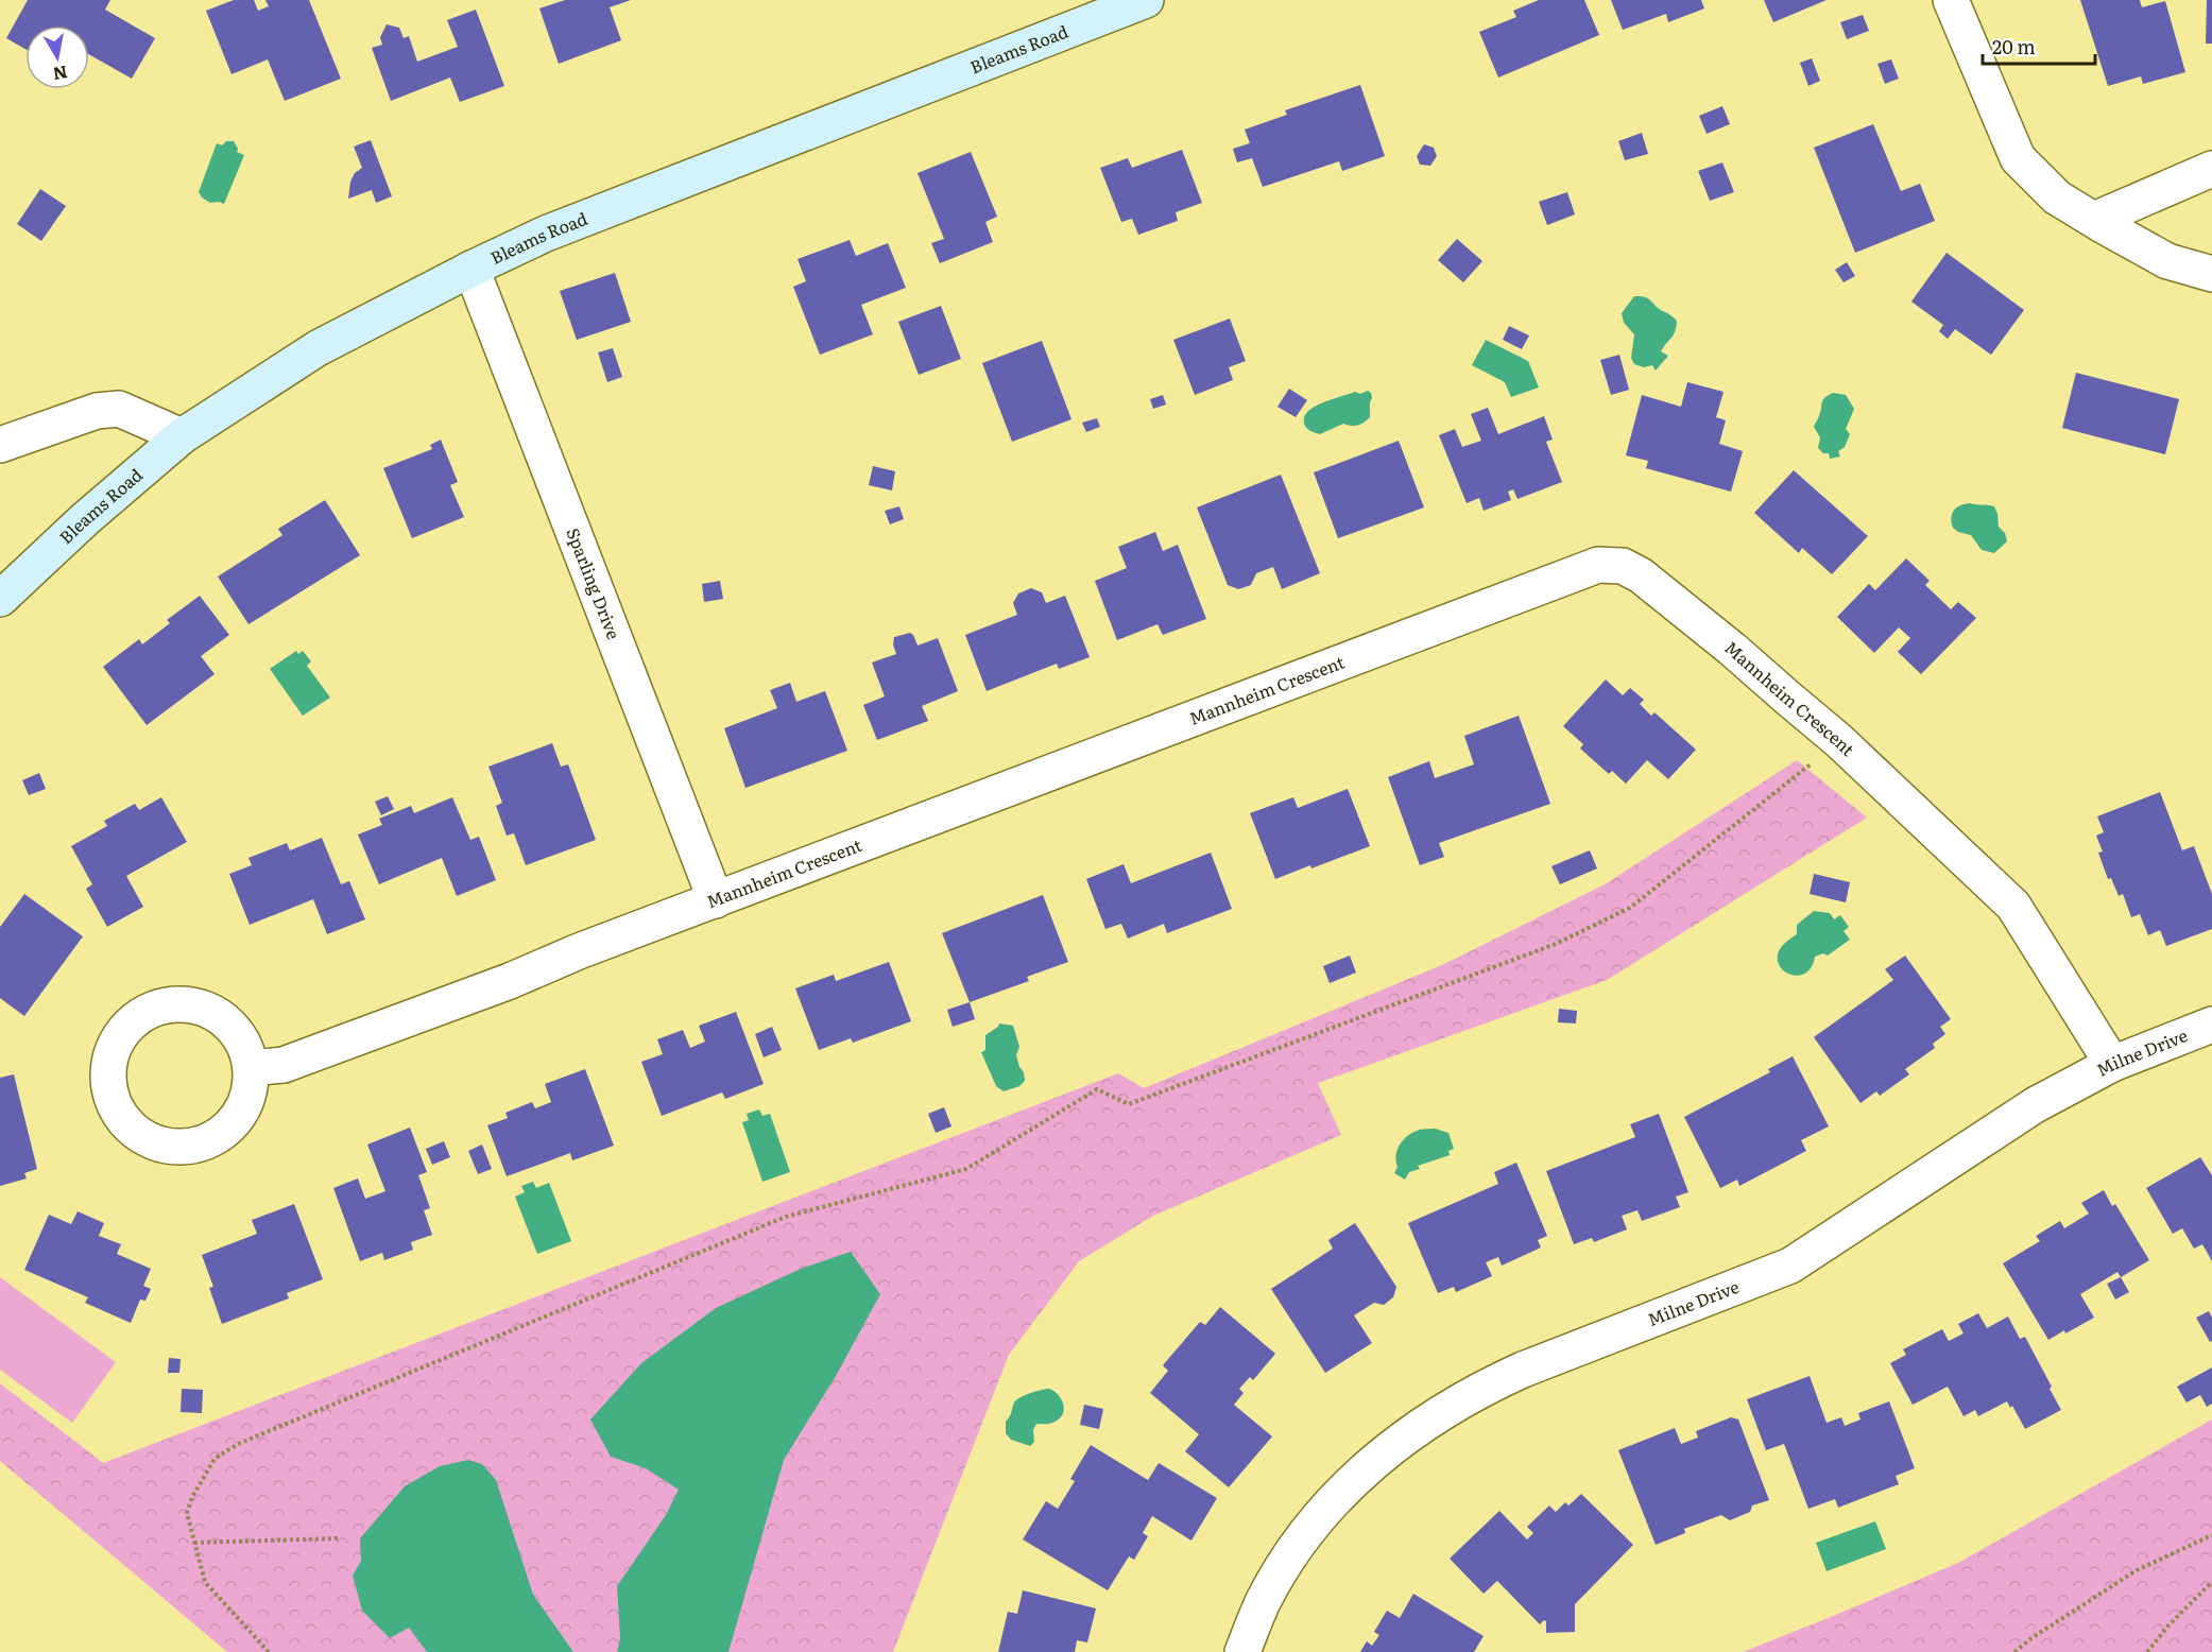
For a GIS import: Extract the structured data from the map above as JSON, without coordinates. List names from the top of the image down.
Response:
{
  "streets": {
    "main road": ["Bleams Road"],
    "street": ["Sparling Drive", "Mannheim Crescent", "Milne Drive"]
  },
  "crossings": [
    ["Bleams Road", "Sparling Drive"],
    ["Sparling Drive", "Mannheim Crescent"],
    ["Mannheim Crescent", "Milne Drive"]
  ],
  "scale_bar": "20 m",
  "north": "bottom"
}
